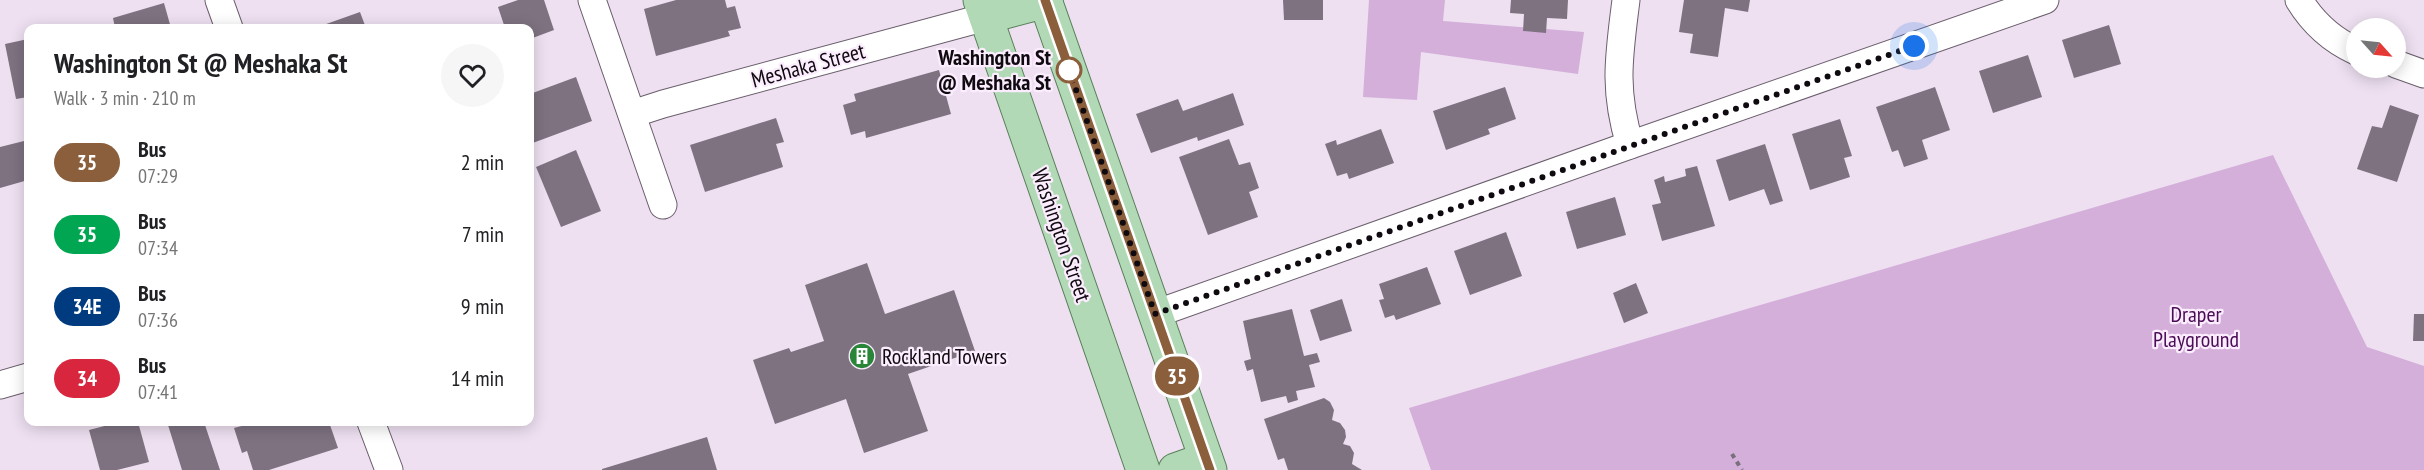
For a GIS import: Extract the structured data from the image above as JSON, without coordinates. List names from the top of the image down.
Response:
{
  "streets": {
    "main road": ["Washington Street"],
    "street": ["Meshaka Street"]
  },
  "crossings": [
    ["Meshaka Street", "Washington Street"]
  ],
  "parks": ["Draper Playground"],
  "places": {
    "other": ["Washington St @ Meshaka St"],
    "building": ["Rockland Towers"]
  },
  "lines": ["bus line 35"],
  "north": "bottom right",
  "page": {
    "on_map": "35",
    "heading": ["Washington St @ Meshaka St", "Walk · 3 min · 210 m"],
    "list": [
      {
        "mark": "35",
        "name": "Bus",
        "note": "07:29",
        "value": "2 min"
      },
      {
        "mark": "35",
        "name": "Bus",
        "note": "07:34",
        "value": "7 min"
      },
      {
        "mark": "34E",
        "name": "Bus",
        "note": "07:36",
        "value": "9 min"
      },
      {
        "mark": "34",
        "name": "Bus",
        "note": "07:41",
        "value": "14 min"
      }
    ]
  }
}
